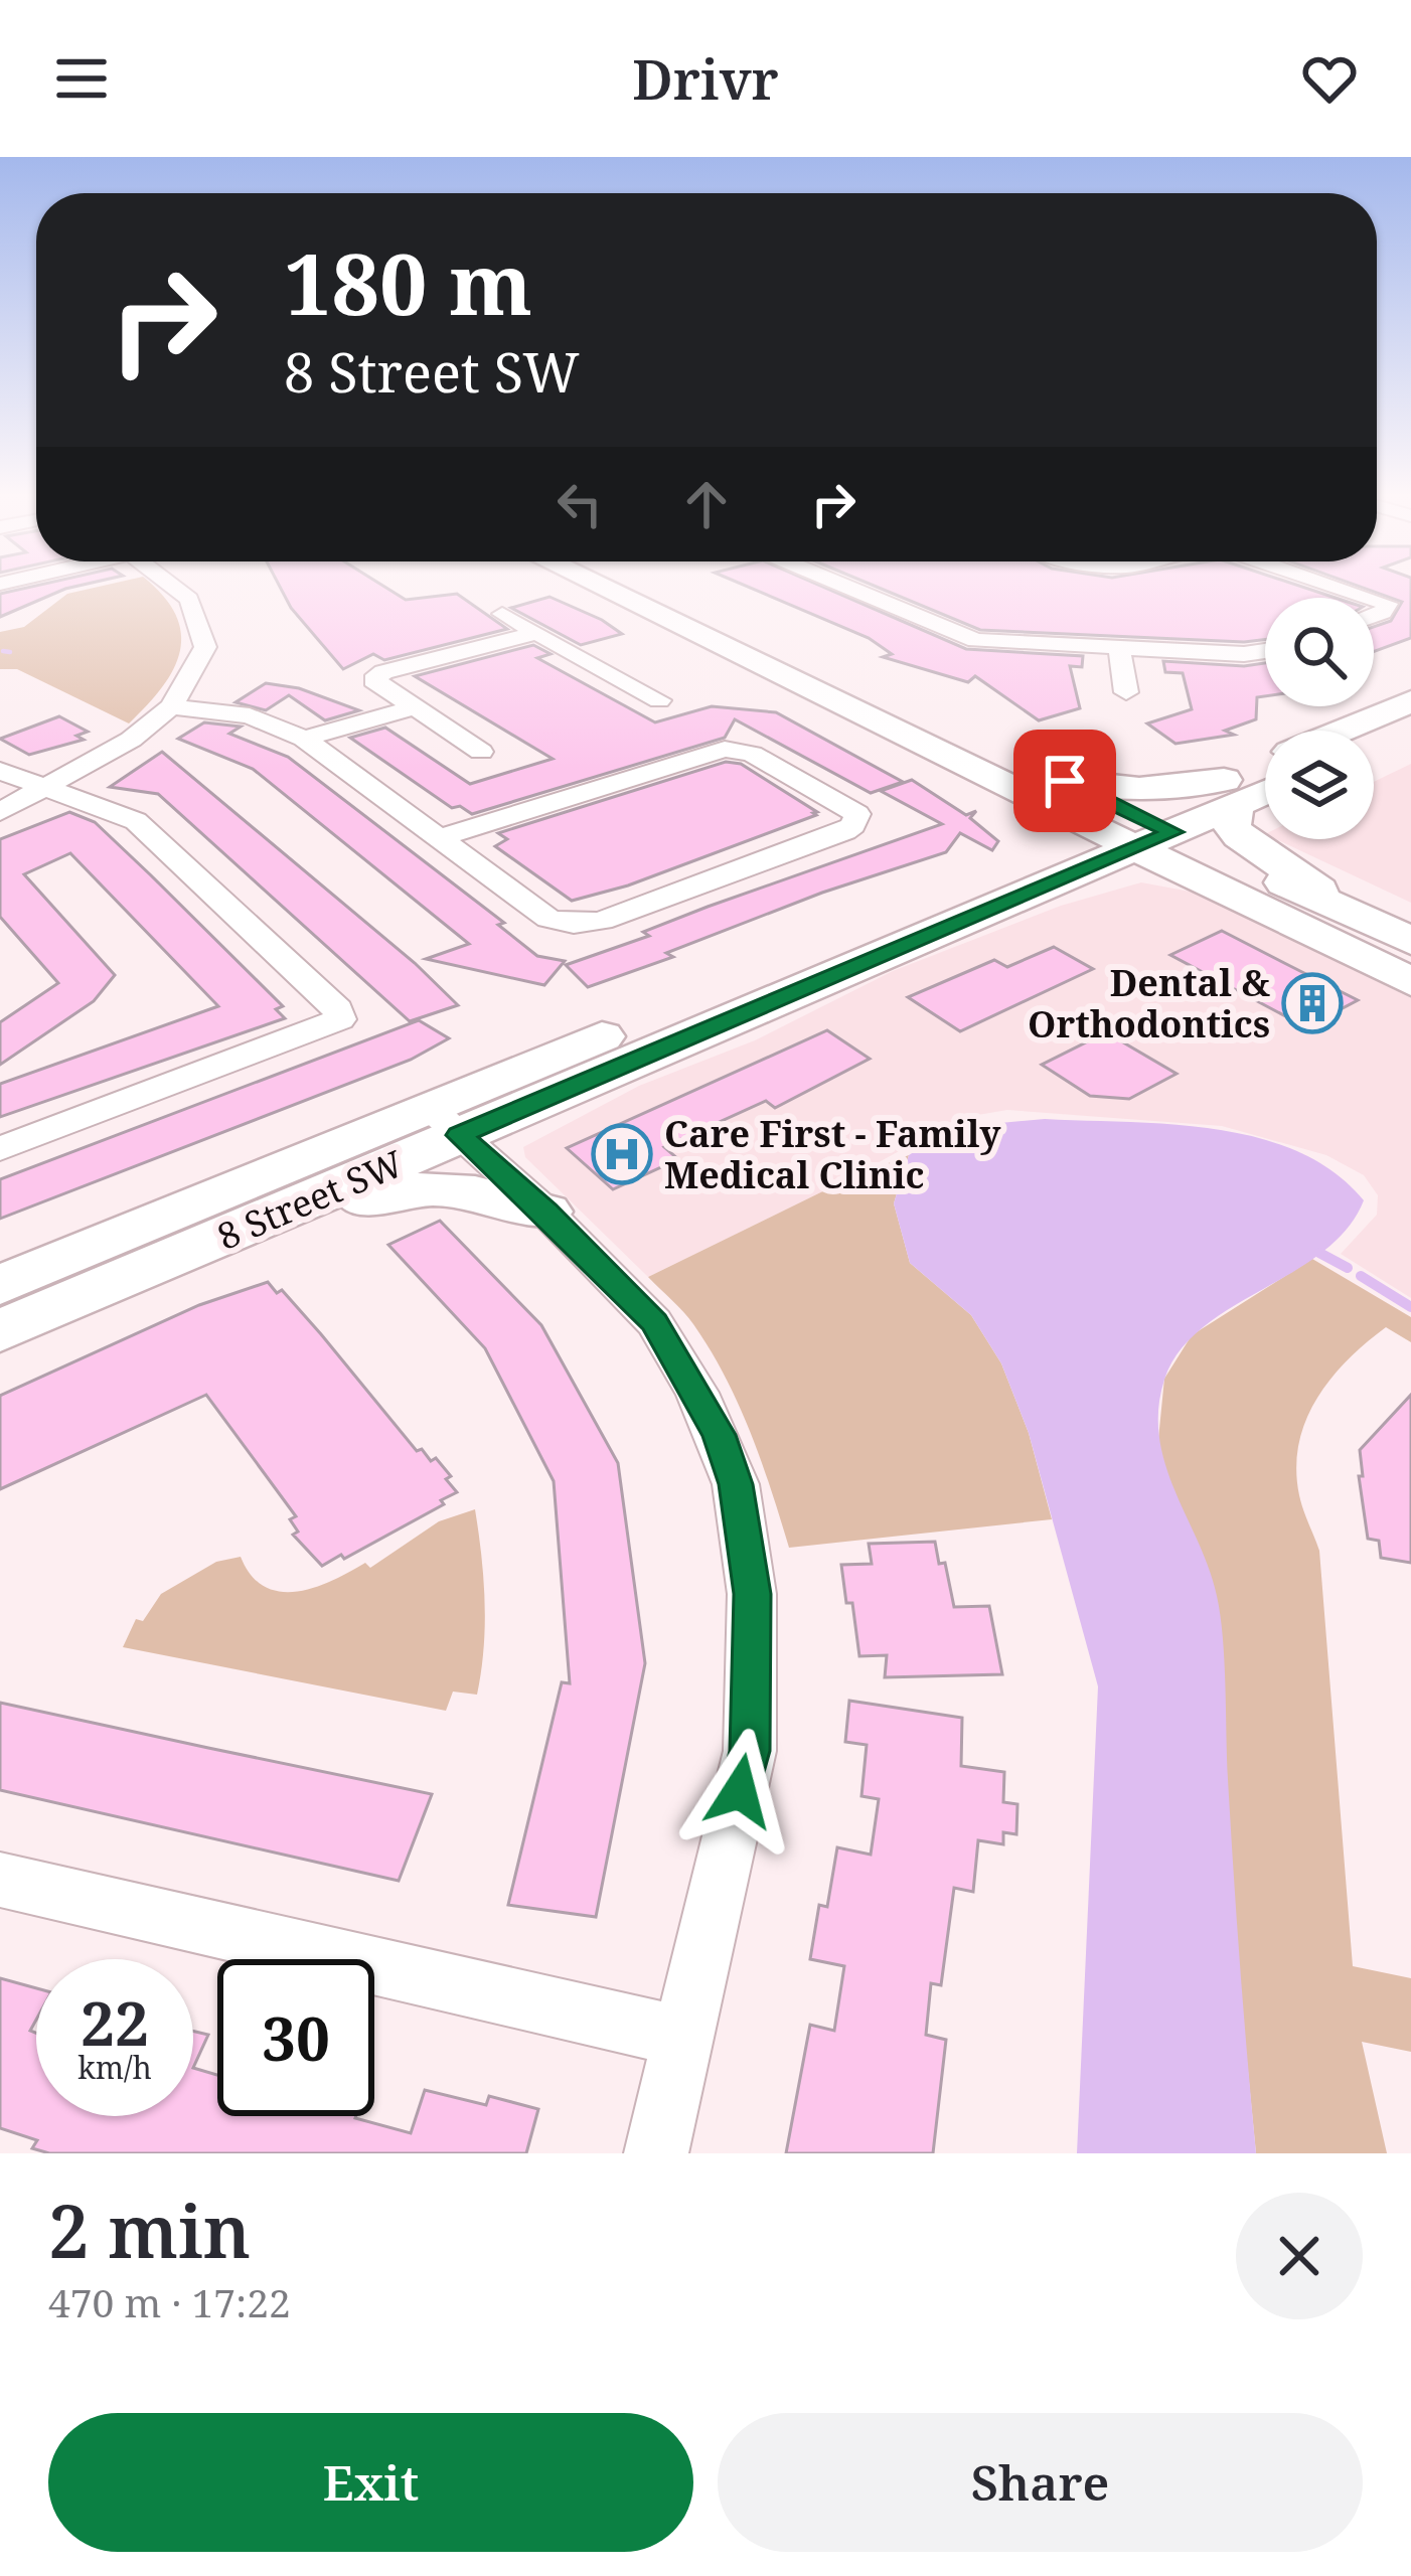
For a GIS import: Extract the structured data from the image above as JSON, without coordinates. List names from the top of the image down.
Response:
{
  "streets": {
    "main road": ["8 Street SW"]
  },
  "places": {
    "building": ["Dental & Orthodontics"],
    "hospital": ["Care First - Family Medical Clinic"]
  },
  "page": {
    "header": "Drivr",
    "turn": ["180 m", "8 Street SW"],
    "speed": "22 km/h",
    "limit": "30",
    "heading": ["2 min", "470 m · 17:22"],
    "buttons": ["Exit", "Share"]
  }
}
